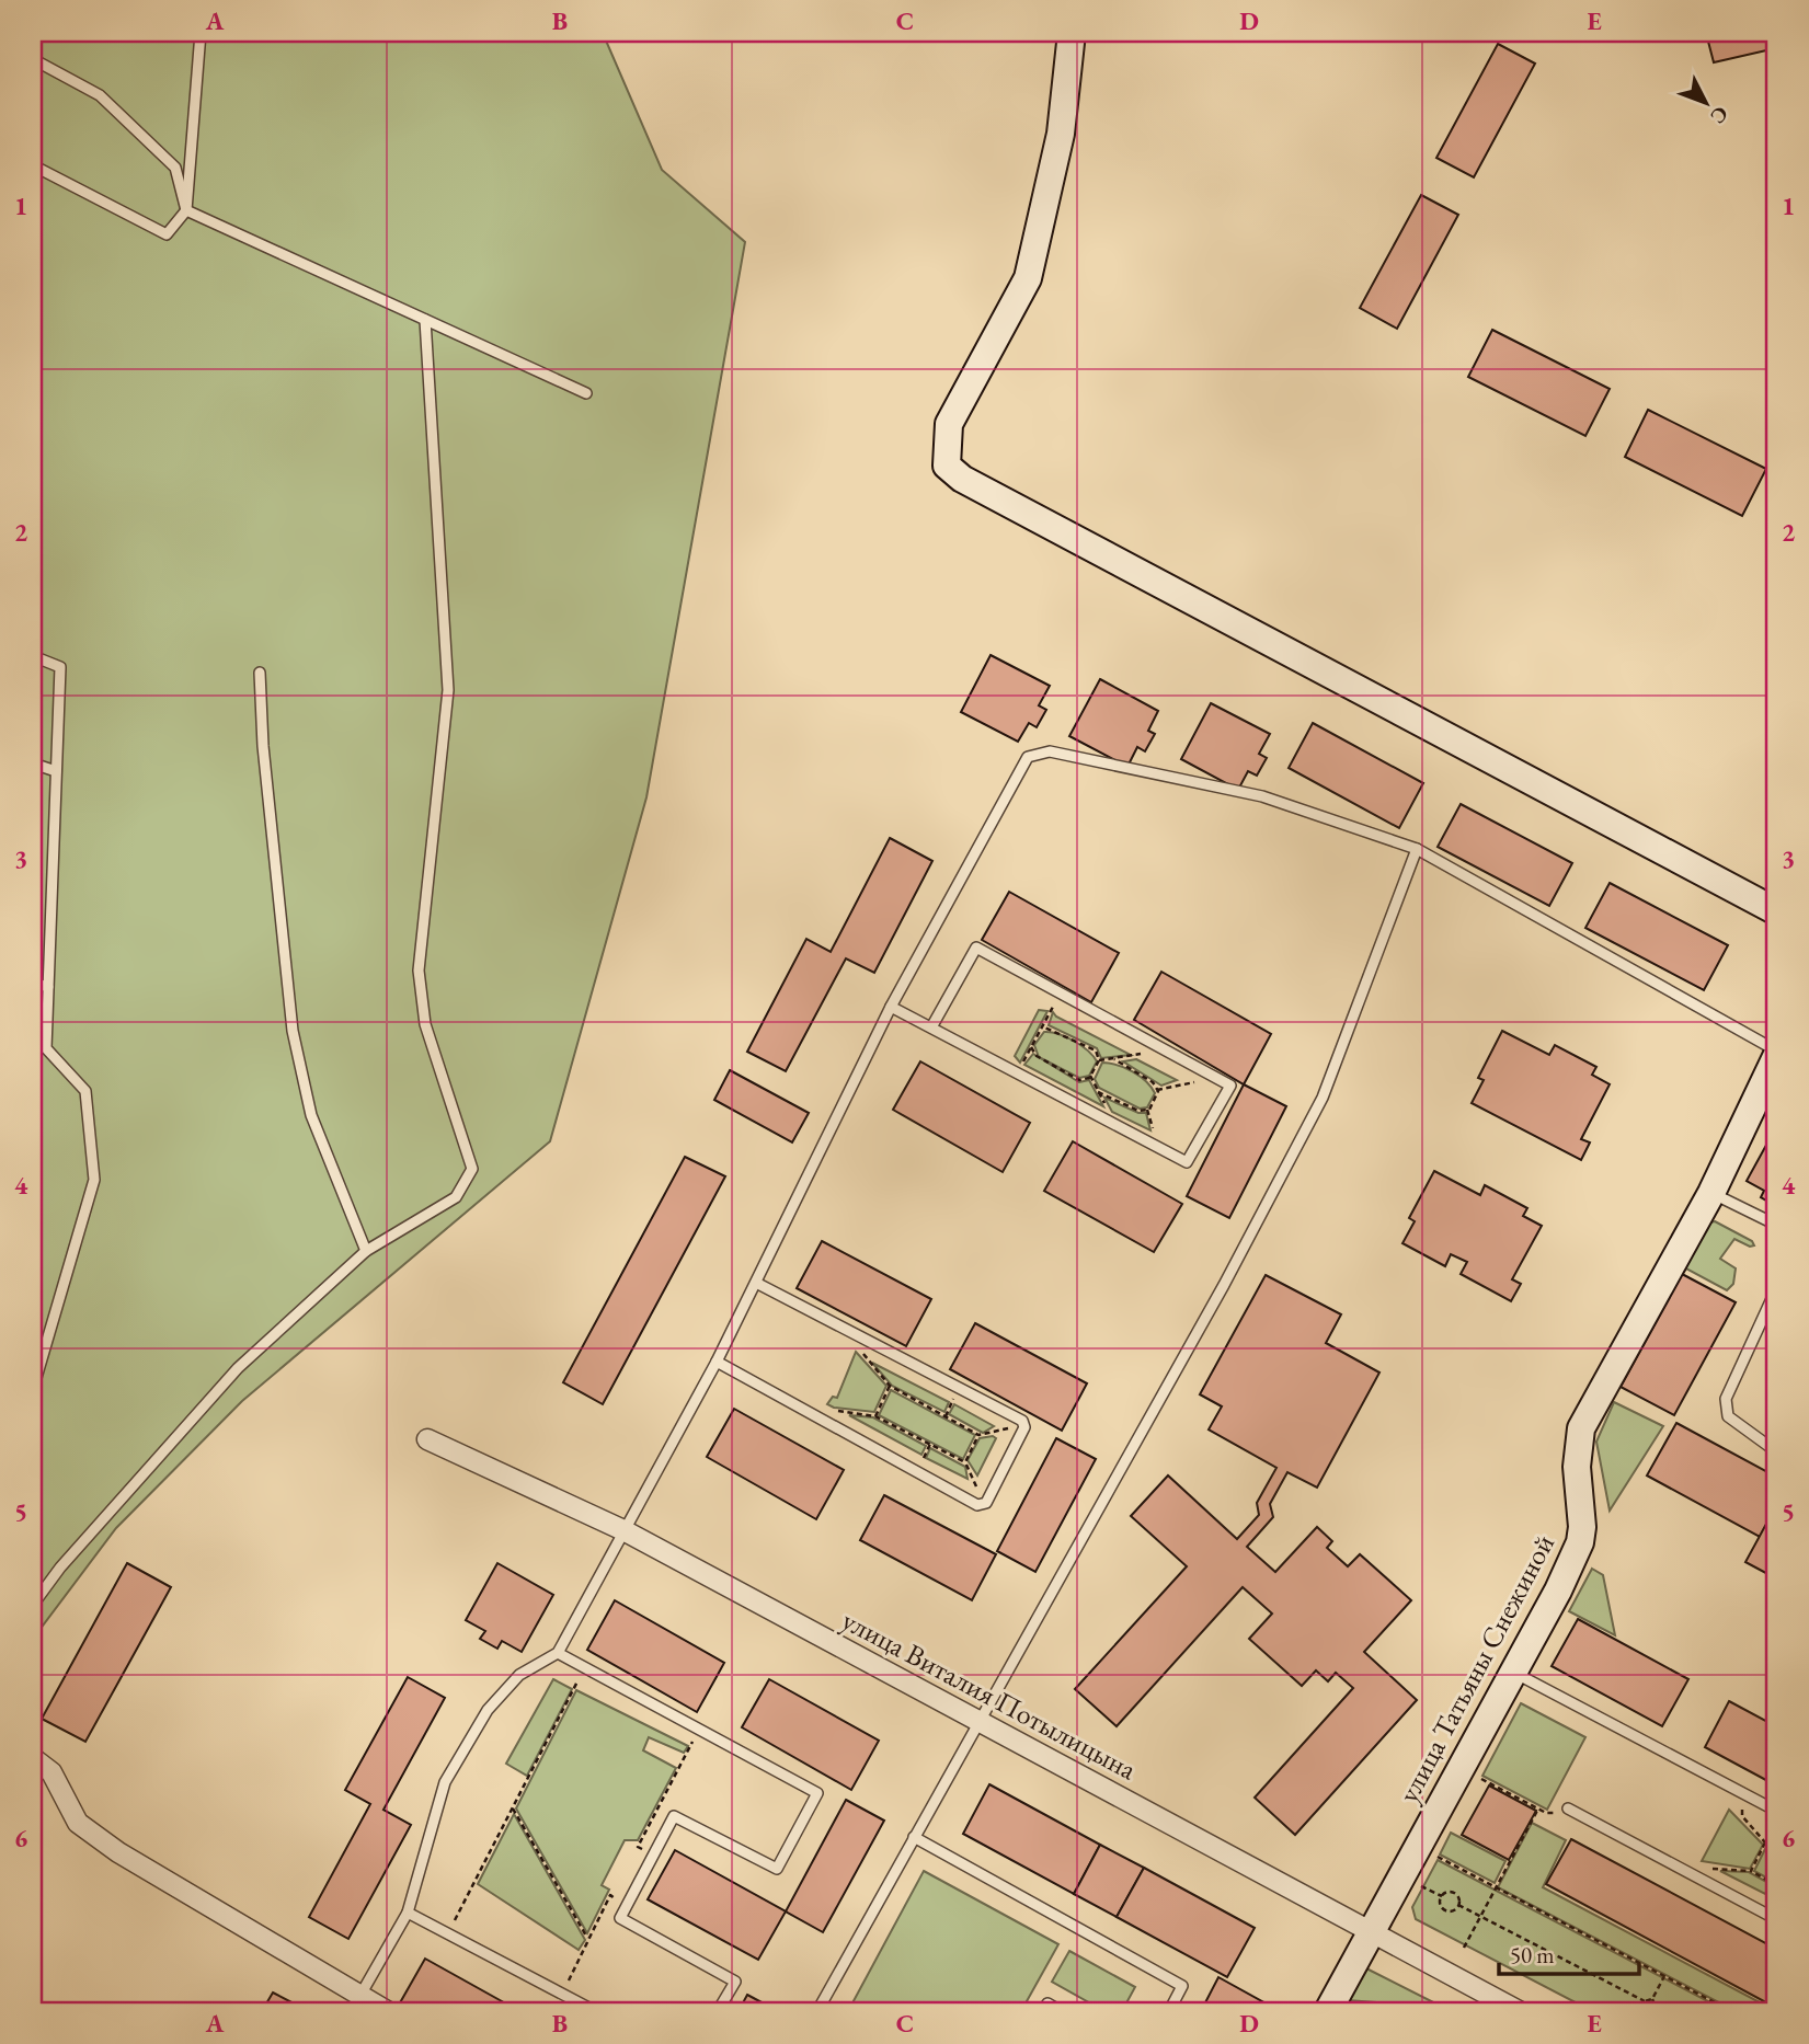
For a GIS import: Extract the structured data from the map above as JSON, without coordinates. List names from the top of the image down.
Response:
{
  "streets": {
    "street": ["улица Татьяны Снежиной", "улица Виталия Потылицына"]
  },
  "crossings": [
    ["улица Татьяны Снежиной", "улица Виталия Потылицына"]
  ],
  "scale_bar": "50 m",
  "north": "bottom right",
  "grid": {
    "columns": [
      "A",
      "B",
      "C",
      "D",
      "E"
    ],
    "rows": [
      "1",
      "2",
      "3",
      "4",
      "5",
      "6"
    ]
  }
}
